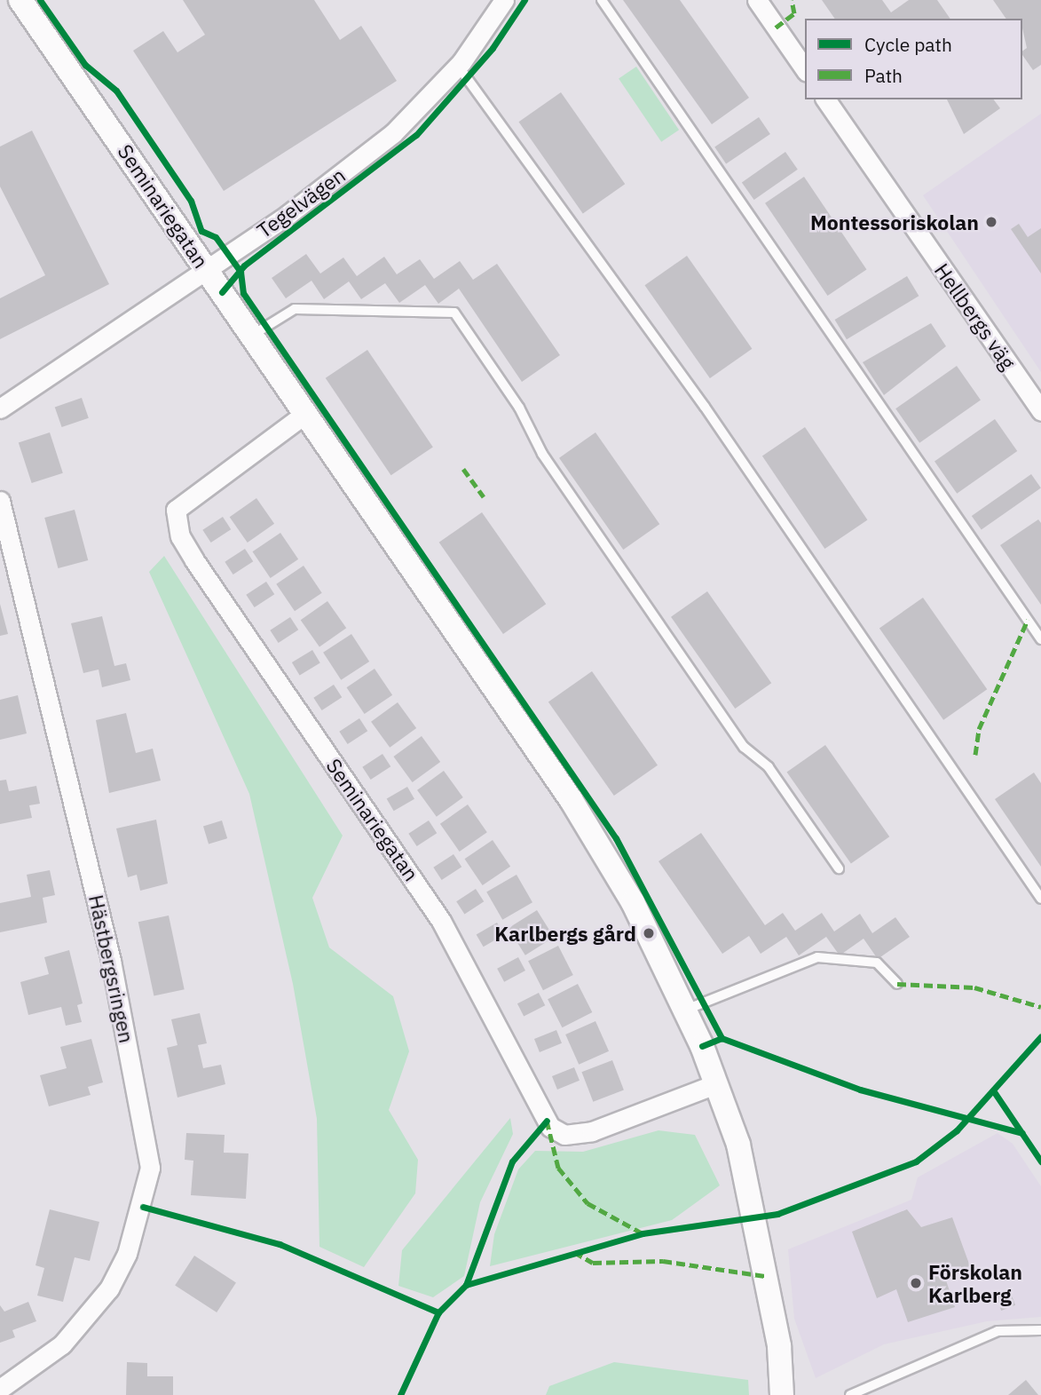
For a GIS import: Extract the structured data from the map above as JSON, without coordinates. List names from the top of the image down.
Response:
{
  "streets": {
    "street": [
      "Tegelvägen",
      "Seminariegatan",
      "Hellbergs väg",
      "Hästbergsringen"
    ]
  },
  "crossings": [
    ["Tegelvägen", "Seminariegatan"]
  ],
  "places": ["Montessoriskolan", "Karlbergs gård", "Förskolan Karlberg"],
  "legend": ["Cycle path", "Path"]
}
